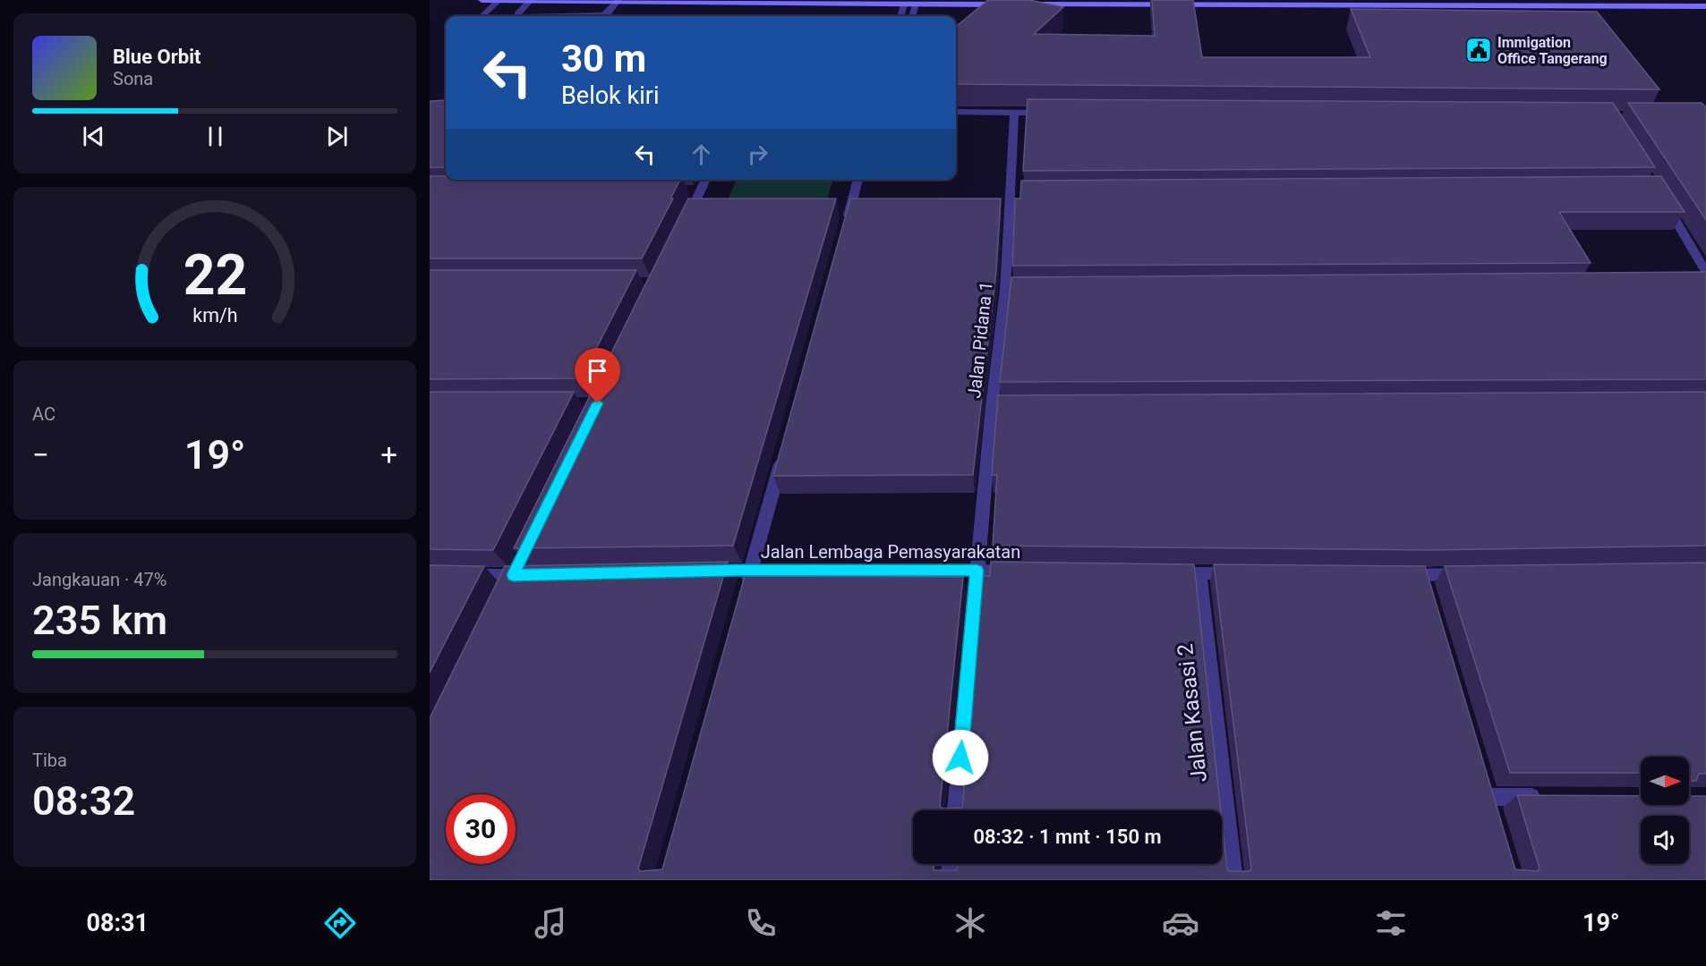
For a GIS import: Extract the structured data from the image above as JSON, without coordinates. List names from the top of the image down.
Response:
{
  "streets": {
    "street": ["Jalan Pidana 1", "Jalan Lembaga Pemasyarakatan", "Jalan Kasasi 2"]
  },
  "crossings": [
    ["Jalan Pidana 1", "Jalan Lembaga Pemasyarakatan"]
  ],
  "places": {
    "public building": ["Immigation Office Tangerang"]
  },
  "north": "right",
  "page": {
    "turn": ["30 m", "Belok kiri"],
    "song": ["Blue Orbit", "Sona"],
    "tile": [
      "AC",
      ["Jangkauan · 47%", "235 km"],
      ["Tiba", "08:32"]
    ],
    "heat": ["−", "19°", "+"],
    "limit": "30",
    "trip": "08:32 · 1 mnt · 150 m",
    "tabs": ["08:31", "19°"],
    "gauge": ["22", "km/h"]
  }
}
